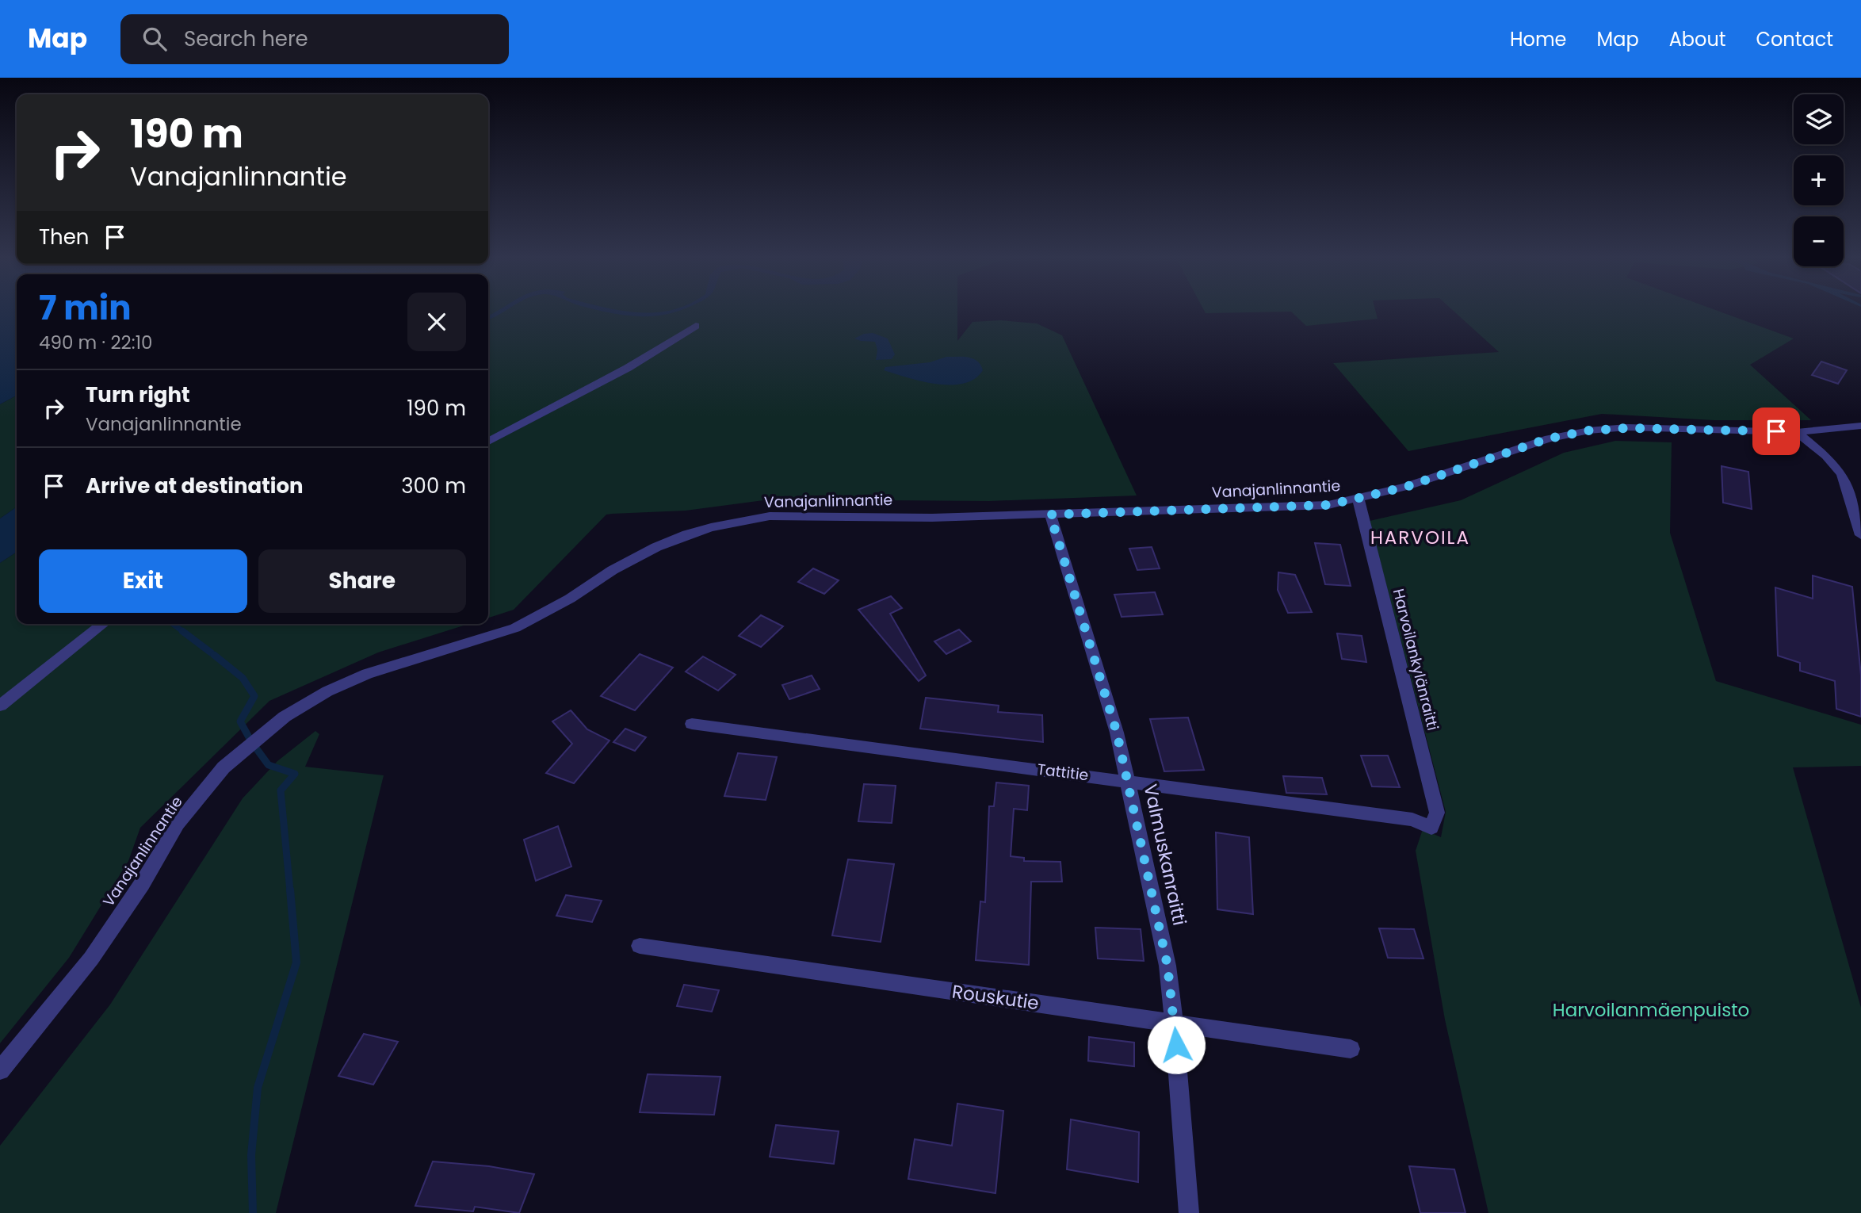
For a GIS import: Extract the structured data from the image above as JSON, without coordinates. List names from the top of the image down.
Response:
{
  "streets": {
    "street": [
      "Vanajanlinnantie",
      "Harvoilankylänraitti",
      "Tattitie",
      "Valmuskanraitti",
      "Rouskutie"
    ]
  },
  "crossings": [
    ["Vanajanlinnantie", "Harvoilankylänraitti"],
    ["Vanajanlinnantie", "Valmuskanraitti"],
    ["Harvoilankylänraitti", "Tattitie"],
    ["Tattitie", "Valmuskanraitti"],
    ["Valmuskanraitti", "Rouskutie"]
  ],
  "districts": ["HARVOILA"],
  "parks": ["Harvoilanmäenpuisto"],
  "page": {
    "header": "Map",
    "search": "Search here",
    "nav": [
      "Home",
      "Map",
      "About",
      "Contact"
    ],
    "map_buttons": ["+", "−"],
    "turn": ["190 m", "Vanajanlinnantie"],
    "then": "Then",
    "heading": ["7 min", "490 m · 22:10"],
    "list": [
      {
        "name": "Turn right",
        "note": "Vanajanlinnantie",
        "value": "190 m"
      },
      {
        "name": "Arrive at destination",
        "value": "300 m"
      }
    ],
    "buttons": ["Exit", "Share"]
  }
}
